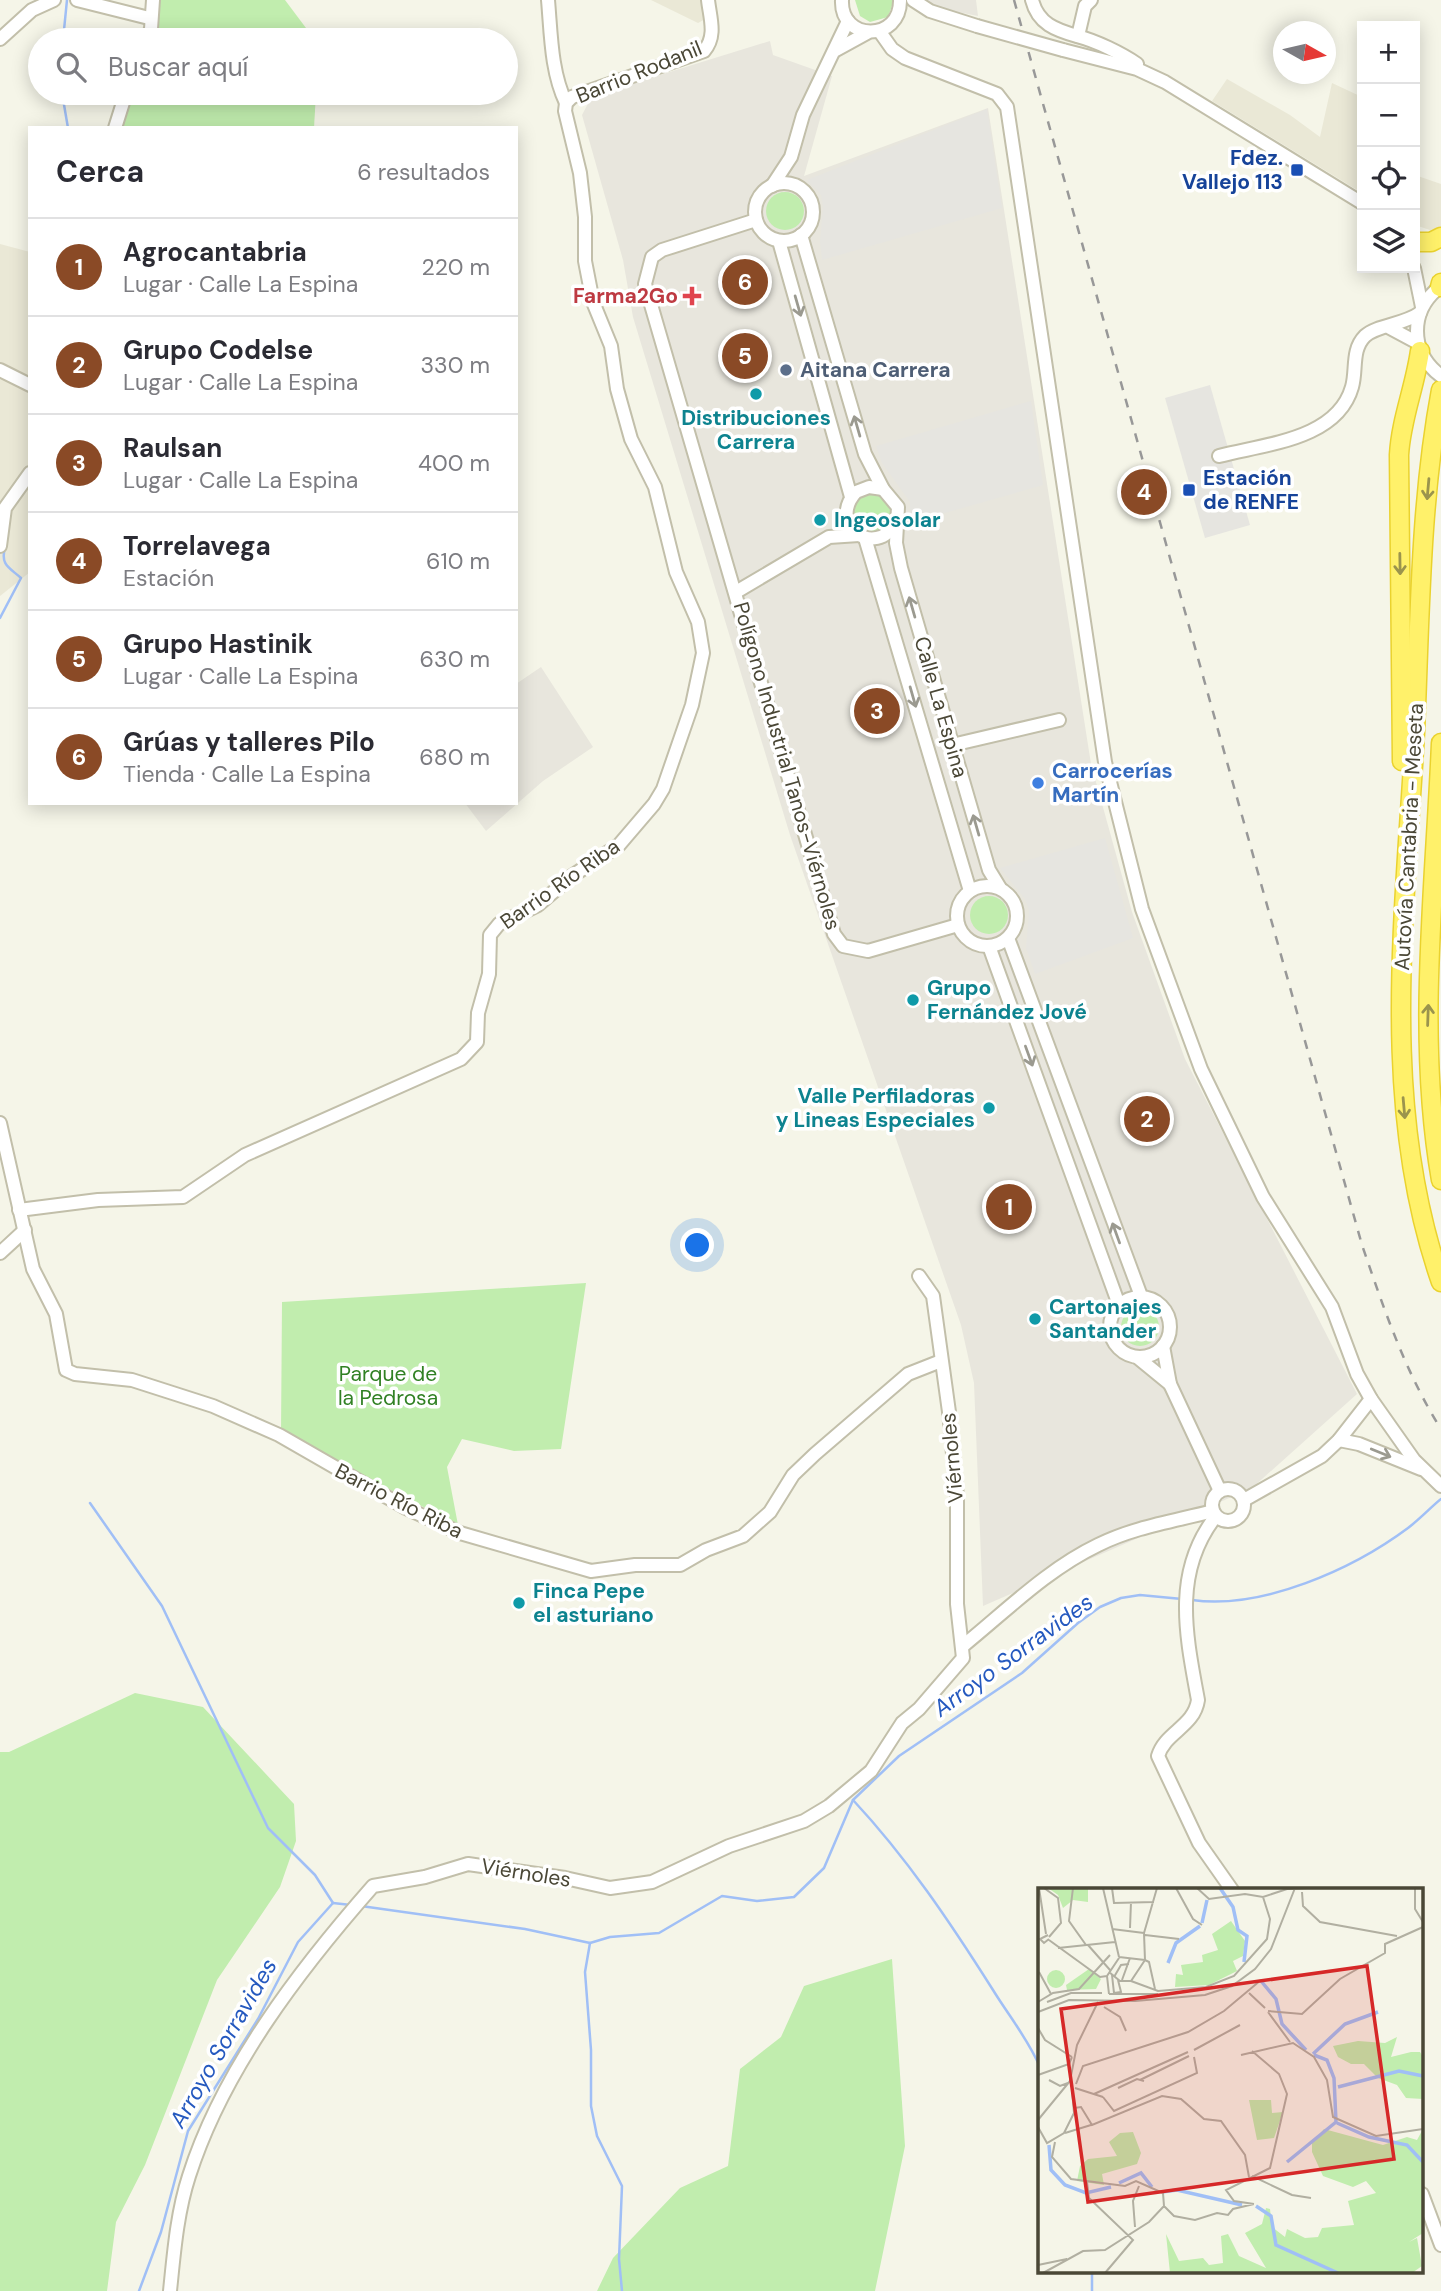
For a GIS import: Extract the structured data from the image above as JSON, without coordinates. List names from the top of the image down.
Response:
{
  "streets": {
    "highway": ["Autovía Cantabria - Meseta"],
    "street": [
      "Barrio Rodanil",
      "Calle La Espina",
      "Polígono Industrial Tanos-Viérnoles",
      "Barrio Río Riba",
      "Viérnoles"
    ]
  },
  "crossings": [
    ["Barrio Rodanil", "Barrio Río Riba"],
    ["Calle La Espina", "Polígono Industrial Tanos-Viérnoles"],
    ["Barrio Río Riba", "Viérnoles"]
  ],
  "water": ["Arroyo Sorravides"],
  "parks": ["Parque de la Pedrosa"],
  "places": {
    "transit": ["Fdez. Vallejo 113", "Estación de RENFE"],
    "health": ["Farma2Go"],
    "other": [
      "Aitana Carrera",
      "Distribuciones Carrera",
      "Ingeosolar",
      "Carrocerías Martín",
      "Grupo Fernández Jové",
      "Valle Perfiladoras y Lineas Especiales",
      "Cartonajes Santander",
      "Finca Pepe el asturiano"
    ]
  },
  "north": "right",
  "page": {
    "map_buttons": ["+", "−"],
    "search": "Buscar aquí",
    "heading": ["Cerca", "6 resultados"],
    "list": [
      {
        "mark": "1",
        "name": "Agrocantabria",
        "note": "Lugar · Calle La Espina",
        "value": "220 m"
      },
      {
        "mark": "2",
        "name": "Grupo Codelse",
        "note": "Lugar · Calle La Espina",
        "value": "330 m"
      },
      {
        "mark": "3",
        "name": "Raulsan",
        "note": "Lugar · Calle La Espina",
        "value": "400 m"
      },
      {
        "mark": "4",
        "name": "Torrelavega",
        "note": "Estación",
        "value": "610 m"
      },
      {
        "mark": "5",
        "name": "Grupo Hastinik",
        "note": "Lugar · Calle La Espina",
        "value": "630 m"
      },
      {
        "mark": "6",
        "name": "Grúas y talleres Pilo",
        "note": "Tienda · Calle La Espina",
        "value": "680 m"
      }
    ],
    "pins": [
      "6",
      "5",
      "4",
      "3",
      "2",
      "1"
    ]
  }
}
